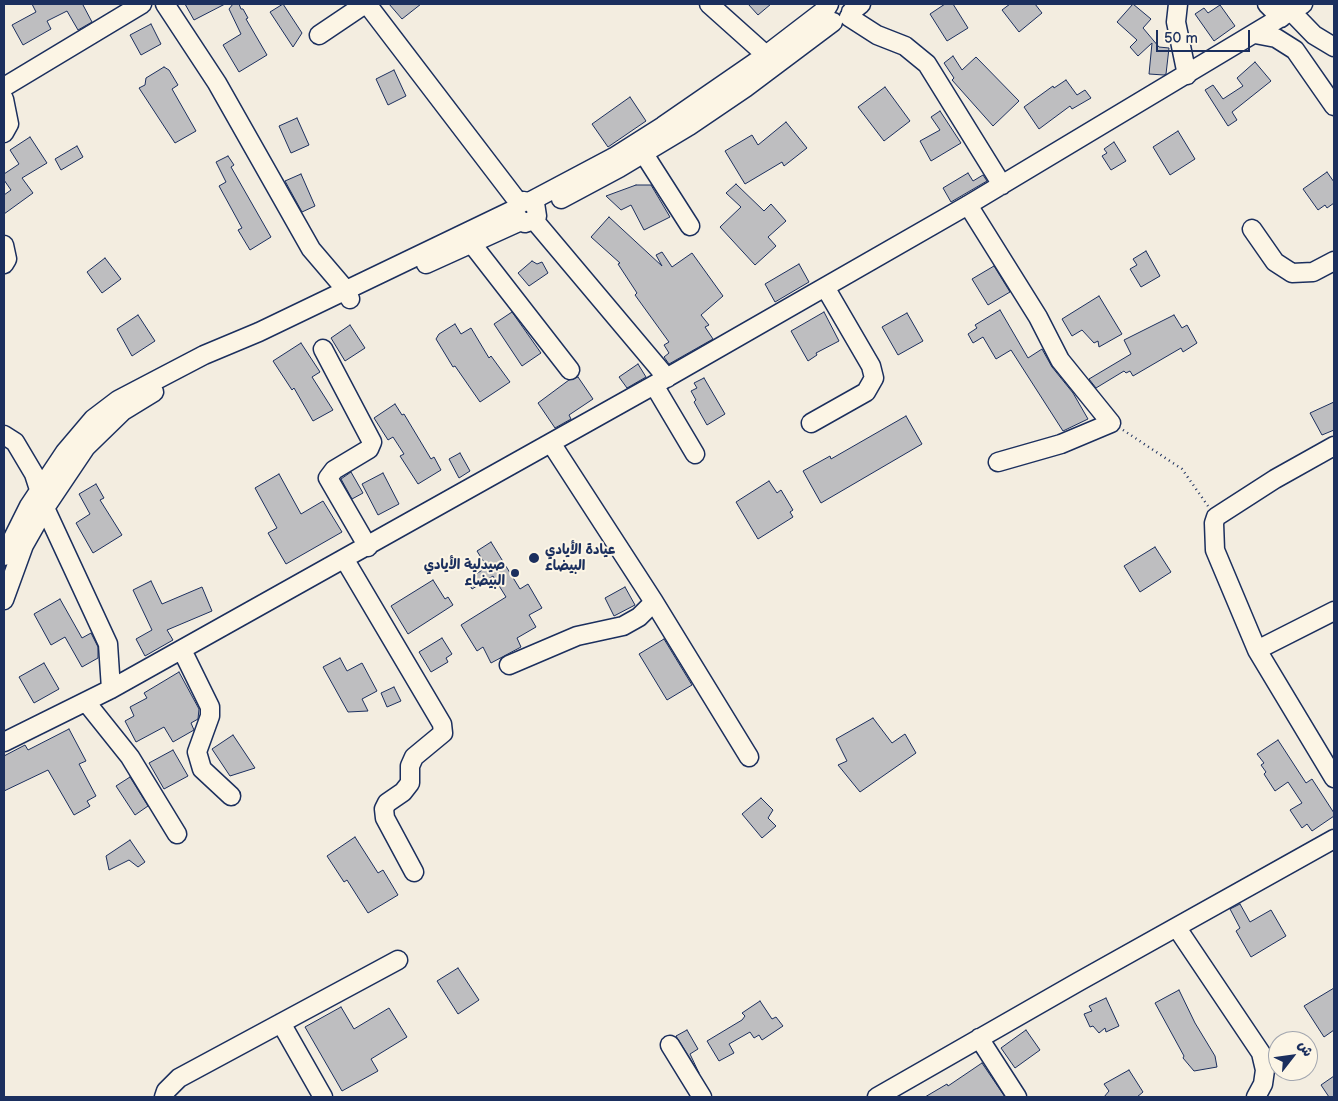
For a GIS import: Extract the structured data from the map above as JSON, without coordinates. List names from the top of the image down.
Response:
{
  "places": ["عيادة الأيادي البيضاء", "صيدلية الأيادي البيضاء"],
  "scale_bar": "50 m",
  "north": "top right"
}
